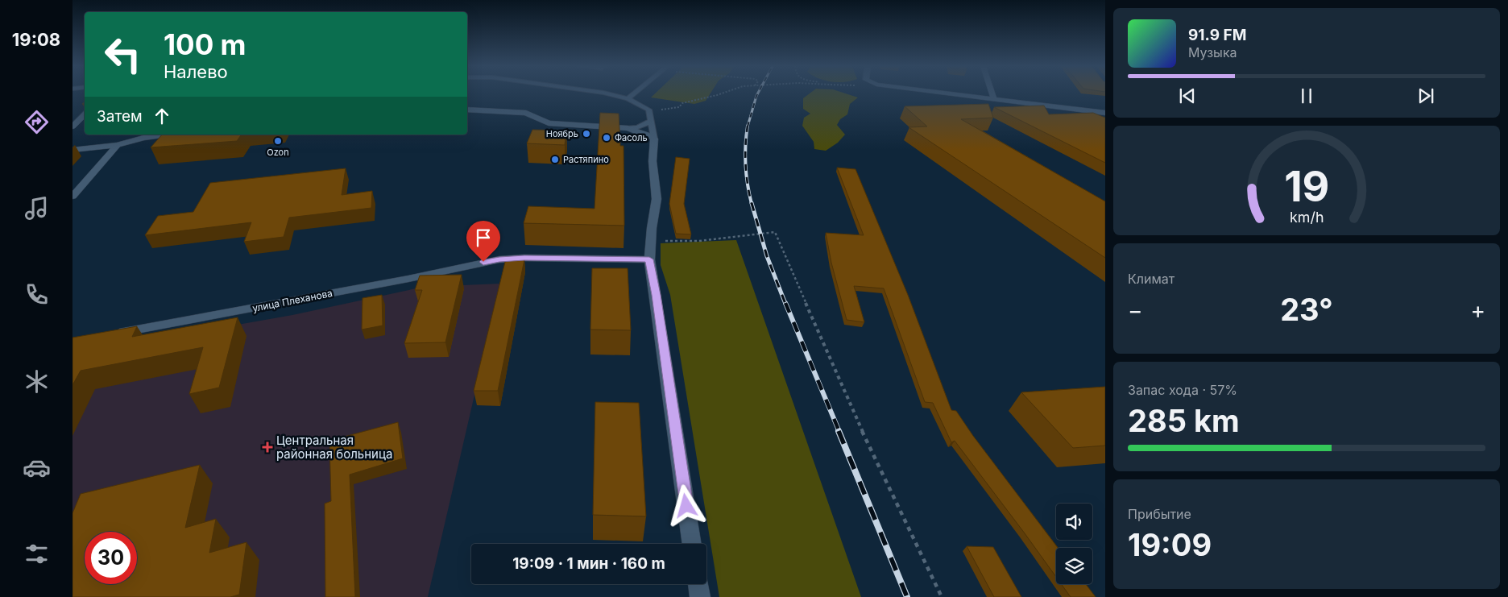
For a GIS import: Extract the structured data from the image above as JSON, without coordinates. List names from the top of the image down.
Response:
{
  "streets": {
    "street": ["улица Плеханова"]
  },
  "places": {
    "other": [
      "Ноябрь",
      "Фасоль",
      "Ozon",
      "Растяпино"
    ],
    "health": ["Центральная районная больница"]
  },
  "page": {
    "tabs": "19:08",
    "turn": ["100 m", "Налево"],
    "song": ["91.9 FM", "Музыка"],
    "then": "Затем",
    "tile": [
      "Климат",
      ["Запас хода · 57%", "285 km"],
      ["Прибытие", "19:09"]
    ],
    "heat": ["−", "23°", "+"],
    "limit": "30",
    "trip": "19:09 · 1 мин · 160 m",
    "gauge": ["19", "km/h"]
  }
}
